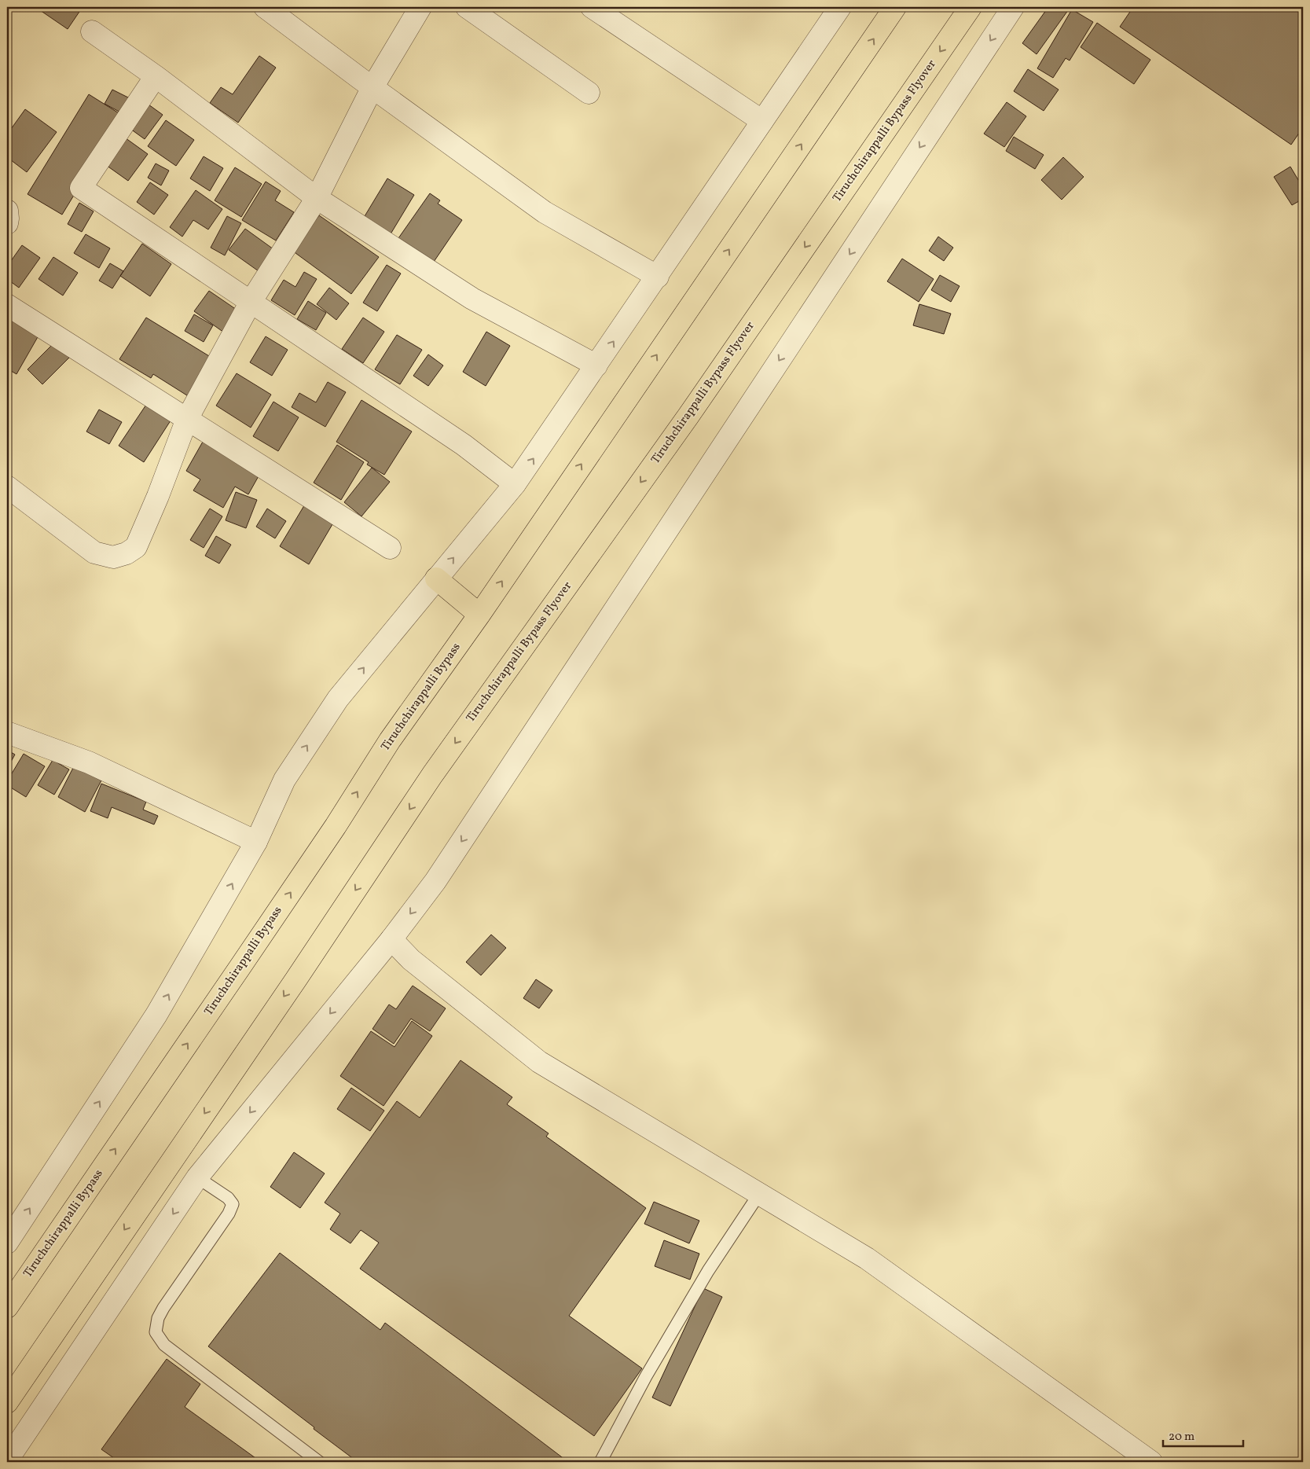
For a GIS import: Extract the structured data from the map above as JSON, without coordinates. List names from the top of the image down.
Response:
{
  "streets": {
    "highway": ["Tiruchchirappalli Bypass Flyover", "Tiruchchirappalli Bypass"]
  },
  "one_way": ["Tiruchchirappalli Bypass"],
  "scale_bar": "20 m"
}
